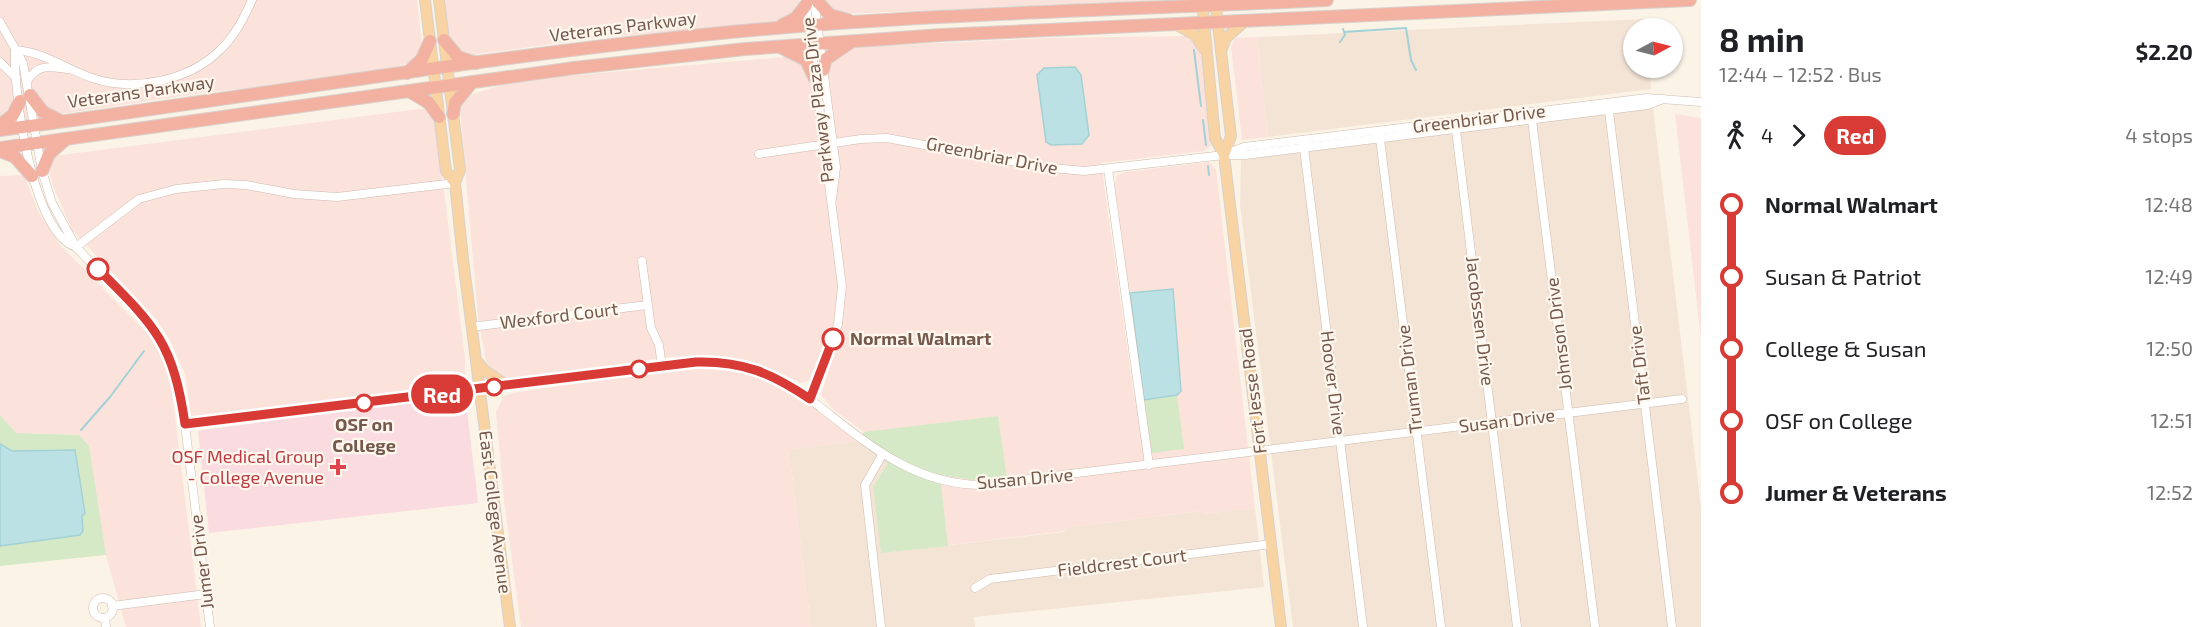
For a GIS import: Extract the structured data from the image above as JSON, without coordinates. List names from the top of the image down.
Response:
{
  "streets": {
    "highway": ["Veterans Parkway"],
    "main road": ["Fort Jesse Road", "East College Avenue"],
    "street": [
      "Parkway Plaza Drive",
      "Greenbriar Drive",
      "Wexford Court",
      "Jacobssen Drive",
      "Johnson Drive",
      "Taft Drive",
      "Truman Drive",
      "Hoover Drive",
      "Susan Drive",
      "Jumer Drive",
      "Fieldcrest Court"
    ]
  },
  "crossings": [
    ["Veterans Parkway", "Parkway Plaza Drive"],
    ["Veterans Parkway", "Fort Jesse Road"],
    ["Veterans Parkway", "East College Avenue"],
    ["Veterans Parkway", "Jumer Drive"],
    ["Parkway Plaza Drive", "Greenbriar Drive"],
    ["Parkway Plaza Drive", "Susan Drive"],
    ["Greenbriar Drive", "Jacobssen Drive"],
    ["Greenbriar Drive", "Johnson Drive"],
    ["Greenbriar Drive", "Taft Drive"],
    ["Greenbriar Drive", "Truman Drive"],
    ["Greenbriar Drive", "Hoover Drive"],
    ["Greenbriar Drive", "Fort Jesse Road"],
    ["Wexford Court", "East College Avenue"],
    ["Jacobssen Drive", "Susan Drive"],
    ["Johnson Drive", "Susan Drive"],
    ["Taft Drive", "Susan Drive"],
    ["Truman Drive", "Susan Drive"],
    ["Hoover Drive", "Susan Drive"],
    ["Fort Jesse Road", "Susan Drive"],
    ["Fort Jesse Road", "Fieldcrest Court"],
    ["Susan Drive", "East College Avenue"],
    ["Susan Drive", "Jumer Drive"]
  ],
  "places": {
    "other": ["Normal Walmart", "OSF on College"],
    "health": ["OSF Medical Group - College Avenue"]
  },
  "lines": ["bus line Red"],
  "north": "right",
  "page": {
    "on_map": "Red",
    "heading": ["8 min", "12:44 – 12:52 · Bus", "$2.20"],
    "legs": ["4", "Red", "4 stops"],
    "list": [
      {
        "name": "Normal Walmart",
        "value": "12:48"
      },
      {
        "name": "Susan & Patriot",
        "value": "12:49"
      },
      {
        "name": "College & Susan",
        "value": "12:50"
      },
      {
        "name": "OSF on College",
        "value": "12:51"
      },
      {
        "name": "Jumer & Veterans",
        "value": "12:52"
      }
    ]
  }
}
